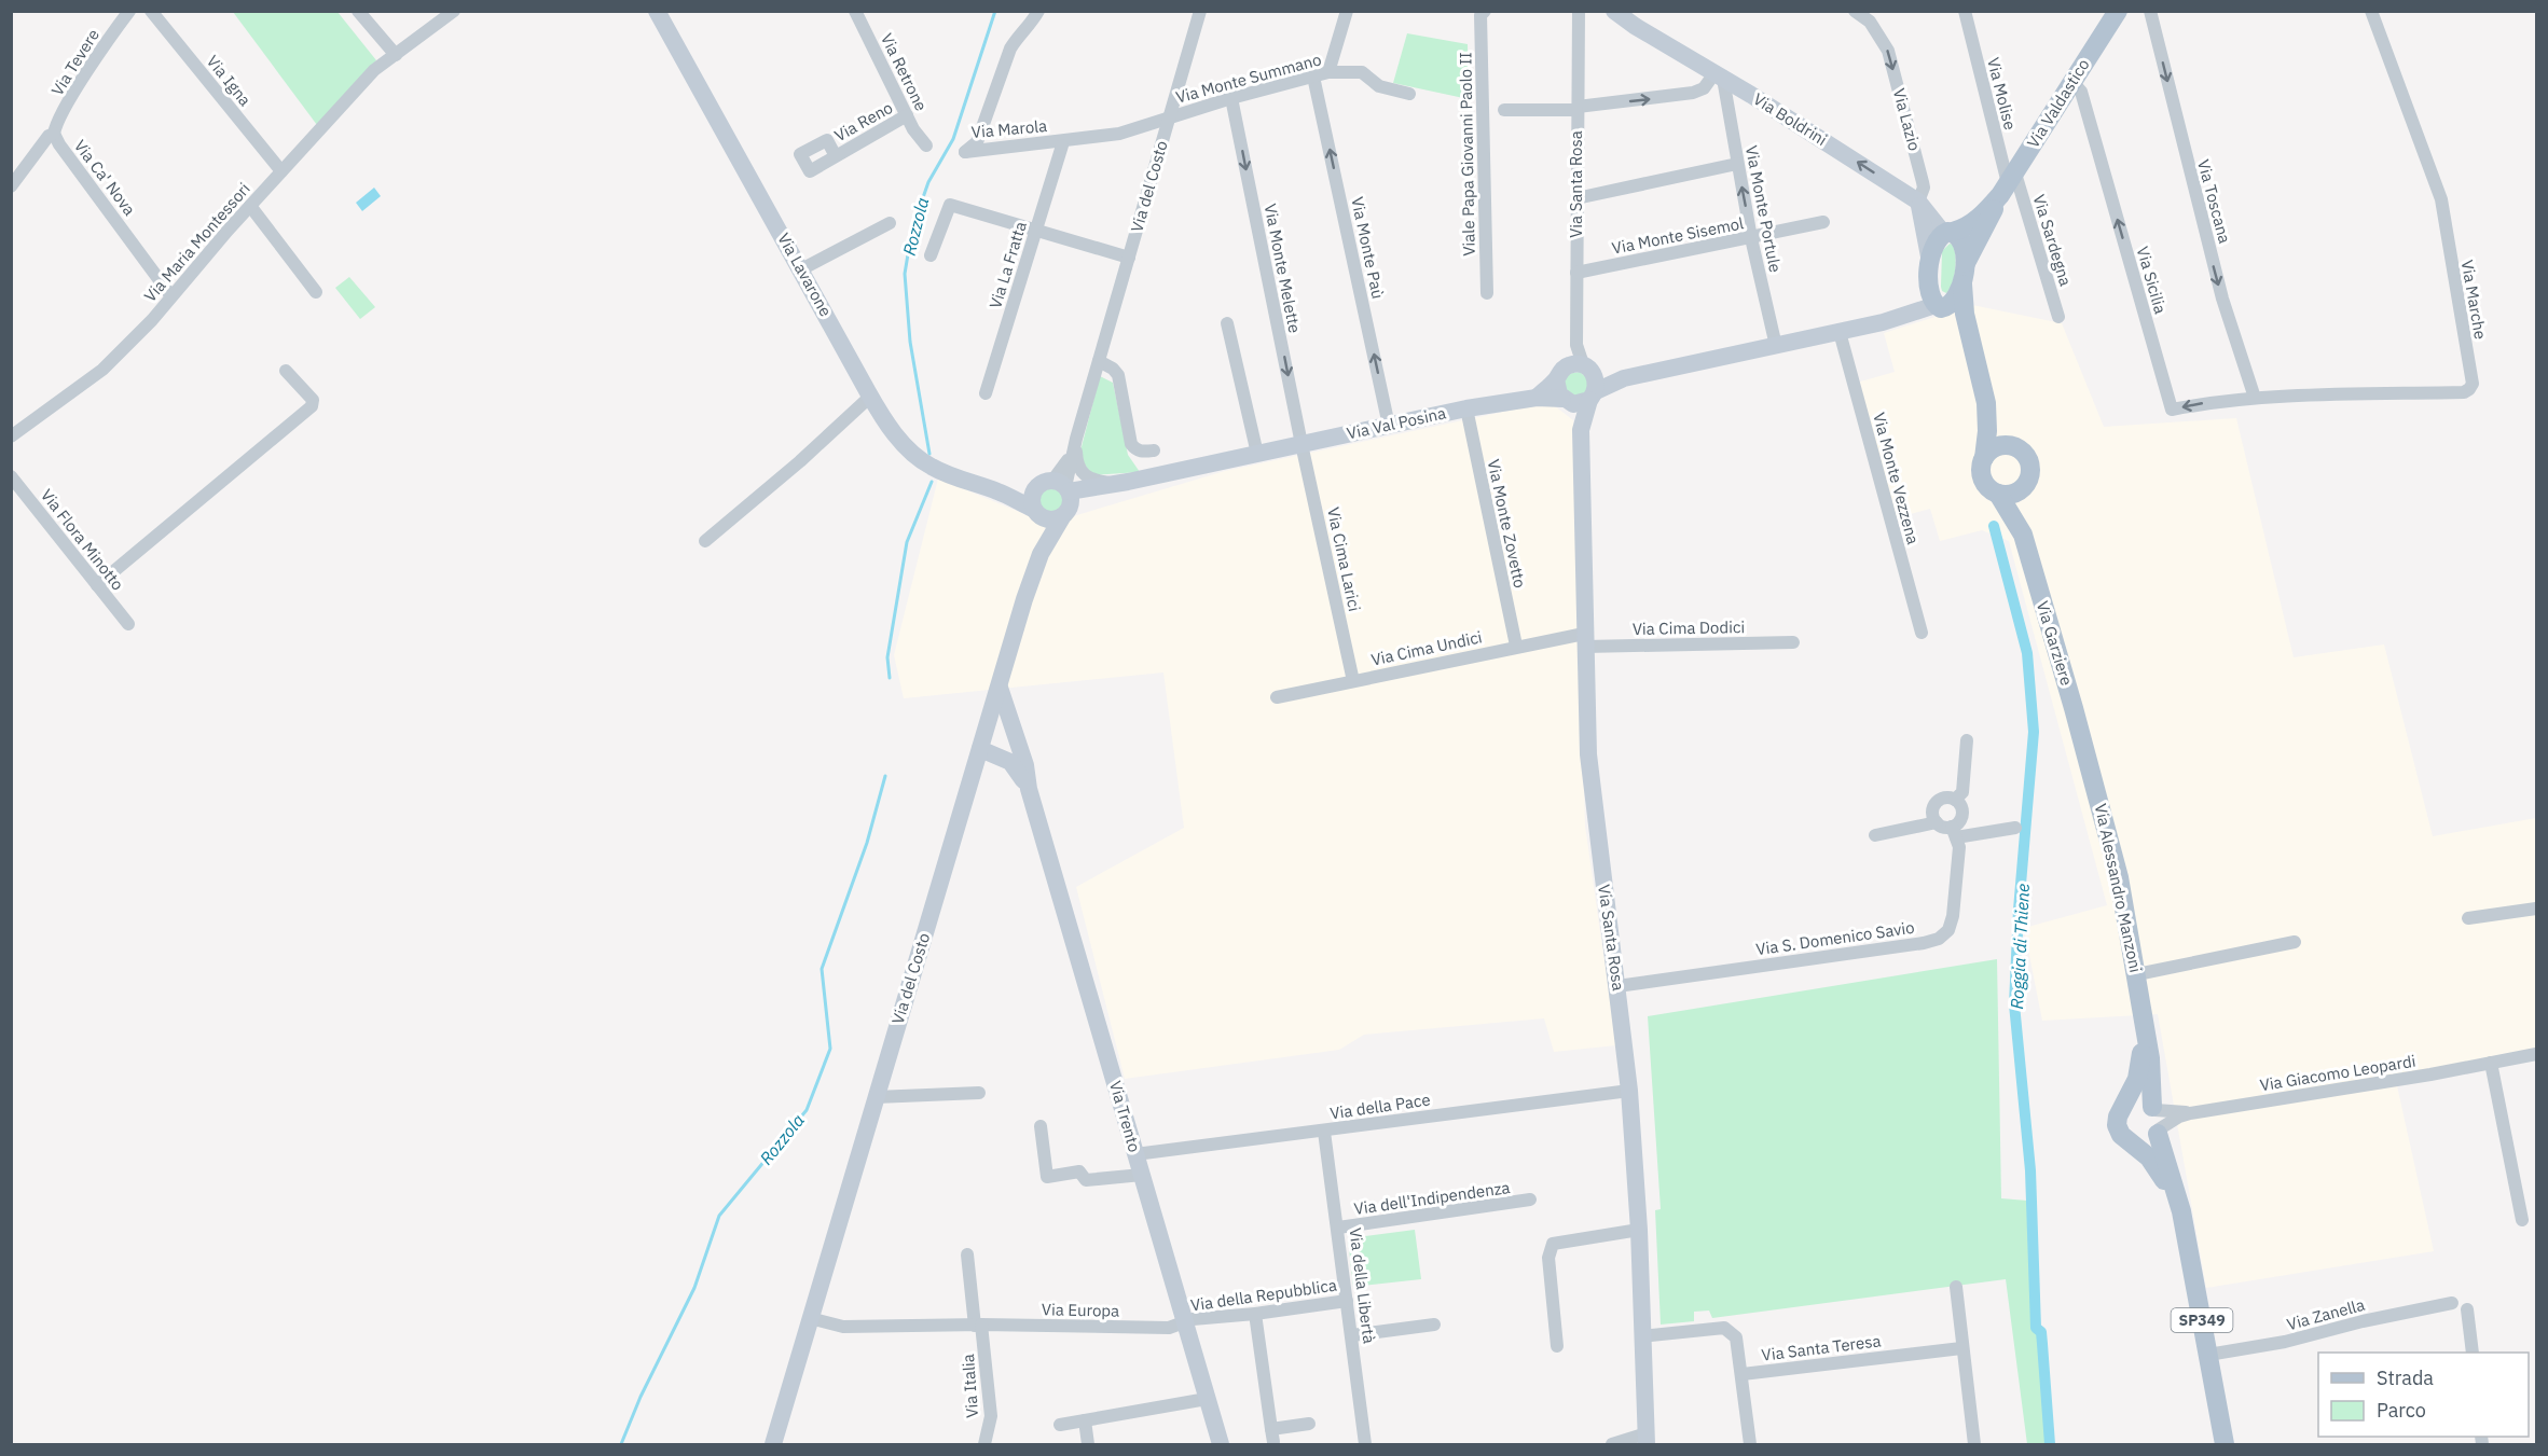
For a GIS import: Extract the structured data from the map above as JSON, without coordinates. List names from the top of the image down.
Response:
{
  "streets": {
    "main road": [
      "Via Valdastico",
      "Via Boldrini",
      "Via Lazio",
      "Via Santa Rosa",
      "Via del Costo",
      "Via Lavarone",
      "Via Val Posina",
      "Via Garziere",
      "Via Alessandro Manzoni",
      "Via Trento",
      "SP349"
    ],
    "street": [
      "Via Tevere",
      "Via Retrone",
      "Via Monte Summano",
      "Via Igna",
      "Via Molise",
      "Via Reno",
      "Via Marola",
      "Viale Papa Giovanni Paolo II",
      "Via Ca' Nova",
      "Via Toscana",
      "Via Monte Portule",
      "Via Monte Sisemol",
      "Via Sardegna",
      "Via Maria Montessori",
      "Via Monte Paù",
      "Via La Fratta",
      "Via Monte Melette",
      "Via Sicilia",
      "Via Marche",
      "Via Monte Vezzena",
      "Via Monte Zovetto",
      "Via Flora Minotto",
      "Via Cima Larici",
      "Via Cima Dodici",
      "Via Cima Undici",
      "Via S. Domenico Savio",
      "Via Giacomo Leopardi",
      "Via della Pace",
      "Via dell'Indipendenza",
      "Via della Libertà",
      "Via della Repubblica",
      "Via Europa",
      "Via Zanella",
      "Via Santa Teresa",
      "Via Italia"
    ]
  },
  "crossings": [
    ["Via Tevere", "Via Ca' Nova"],
    ["Via Retrone", "Via Reno"],
    ["Via Monte Summano", "Via Marola"],
    ["Via Monte Summano", "Via del Costo"],
    ["Via Monte Summano", "Via Monte Paù"],
    ["Via Monte Summano", "Via Monte Melette"],
    ["Via Igna", "Via Maria Montessori"],
    ["Via Molise", "Via Valdastico"],
    ["Via Molise", "Via Sardegna"],
    ["Via Valdastico", "Via Lazio"],
    ["Via Valdastico", "Via Sardegna"],
    ["Via Valdastico", "Via Sicilia"],
    ["Via Valdastico", "Via Val Posina"],
    ["Via Valdastico", "Via Garziere"],
    ["Via Boldrini", "Via Lazio"],
    ["Via Boldrini", "Via Monte Portule"],
    ["Via Lazio", "Via Garziere"],
    ["Via Marola", "Via del Costo"],
    ["Via Ca' Nova", "Via Maria Montessori"],
    ["Via Santa Rosa", "Via Monte Sisemol"],
    ["Via Santa Rosa", "Via Val Posina"],
    ["Via Santa Rosa", "Via Cima Dodici"],
    ["Via Santa Rosa", "Via Cima Undici"],
    ["Via Santa Rosa", "Via S. Domenico Savio"],
    ["Via Santa Rosa", "Via della Pace"],
    ["Via Santa Rosa", "Via Santa Teresa"],
    ["Via del Costo", "Via Lavarone"],
    ["Via del Costo", "Via Val Posina"],
    ["Via del Costo", "Via Trento"],
    ["Via del Costo", "Via Europa"],
    ["Via Toscana", "Via Sicilia"],
    ["Via Toscana", "Via Marche"],
    ["Via Monte Portule", "Via Monte Sisemol"],
    ["Via Monte Portule", "Via Val Posina"],
    ["Via Monte Paù", "Via Val Posina"],
    ["Via Monte Melette", "Via Val Posina"],
    ["Via Monte Melette", "Via Cima Larici"],
    ["Via Lavarone", "Via Val Posina"],
    ["Via Sicilia", "Via Marche"],
    ["Via Val Posina", "Via Monte Vezzena"],
    ["Via Val Posina", "Via Monte Zovetto"],
    ["Via Val Posina", "Via Cima Larici"],
    ["Via Val Posina", "Via Garziere"],
    ["Via Monte Zovetto", "Via Cima Undici"],
    ["Via Cima Larici", "Via Cima Undici"],
    ["Via Cima Dodici", "Via Cima Undici"],
    ["Via Garziere", "Via Alessandro Manzoni"],
    ["Via Alessandro Manzoni", "Via Giacomo Leopardi"],
    ["Via Alessandro Manzoni", "Via Zanella"],
    ["Via della Pace", "Via Trento"],
    ["Via della Pace", "Via della Libertà"],
    ["Via Trento", "Via della Repubblica"],
    ["Via Trento", "Via Europa"],
    ["Via dell'Indipendenza", "Via della Libertà"],
    ["Via della Libertà", "Via della Repubblica"],
    ["Via della Repubblica", "Via Europa"],
    ["Via Europa", "Via Italia"]
  ],
  "one_way": [
    "Via Boldrini",
    "Via Lazio",
    "Via Toscana",
    "Via Monte Paù",
    "Via Sicilia"
  ],
  "water": ["Rozzola", "Roggia di Thiene"],
  "legend": ["Strada", "Parco"]
}
